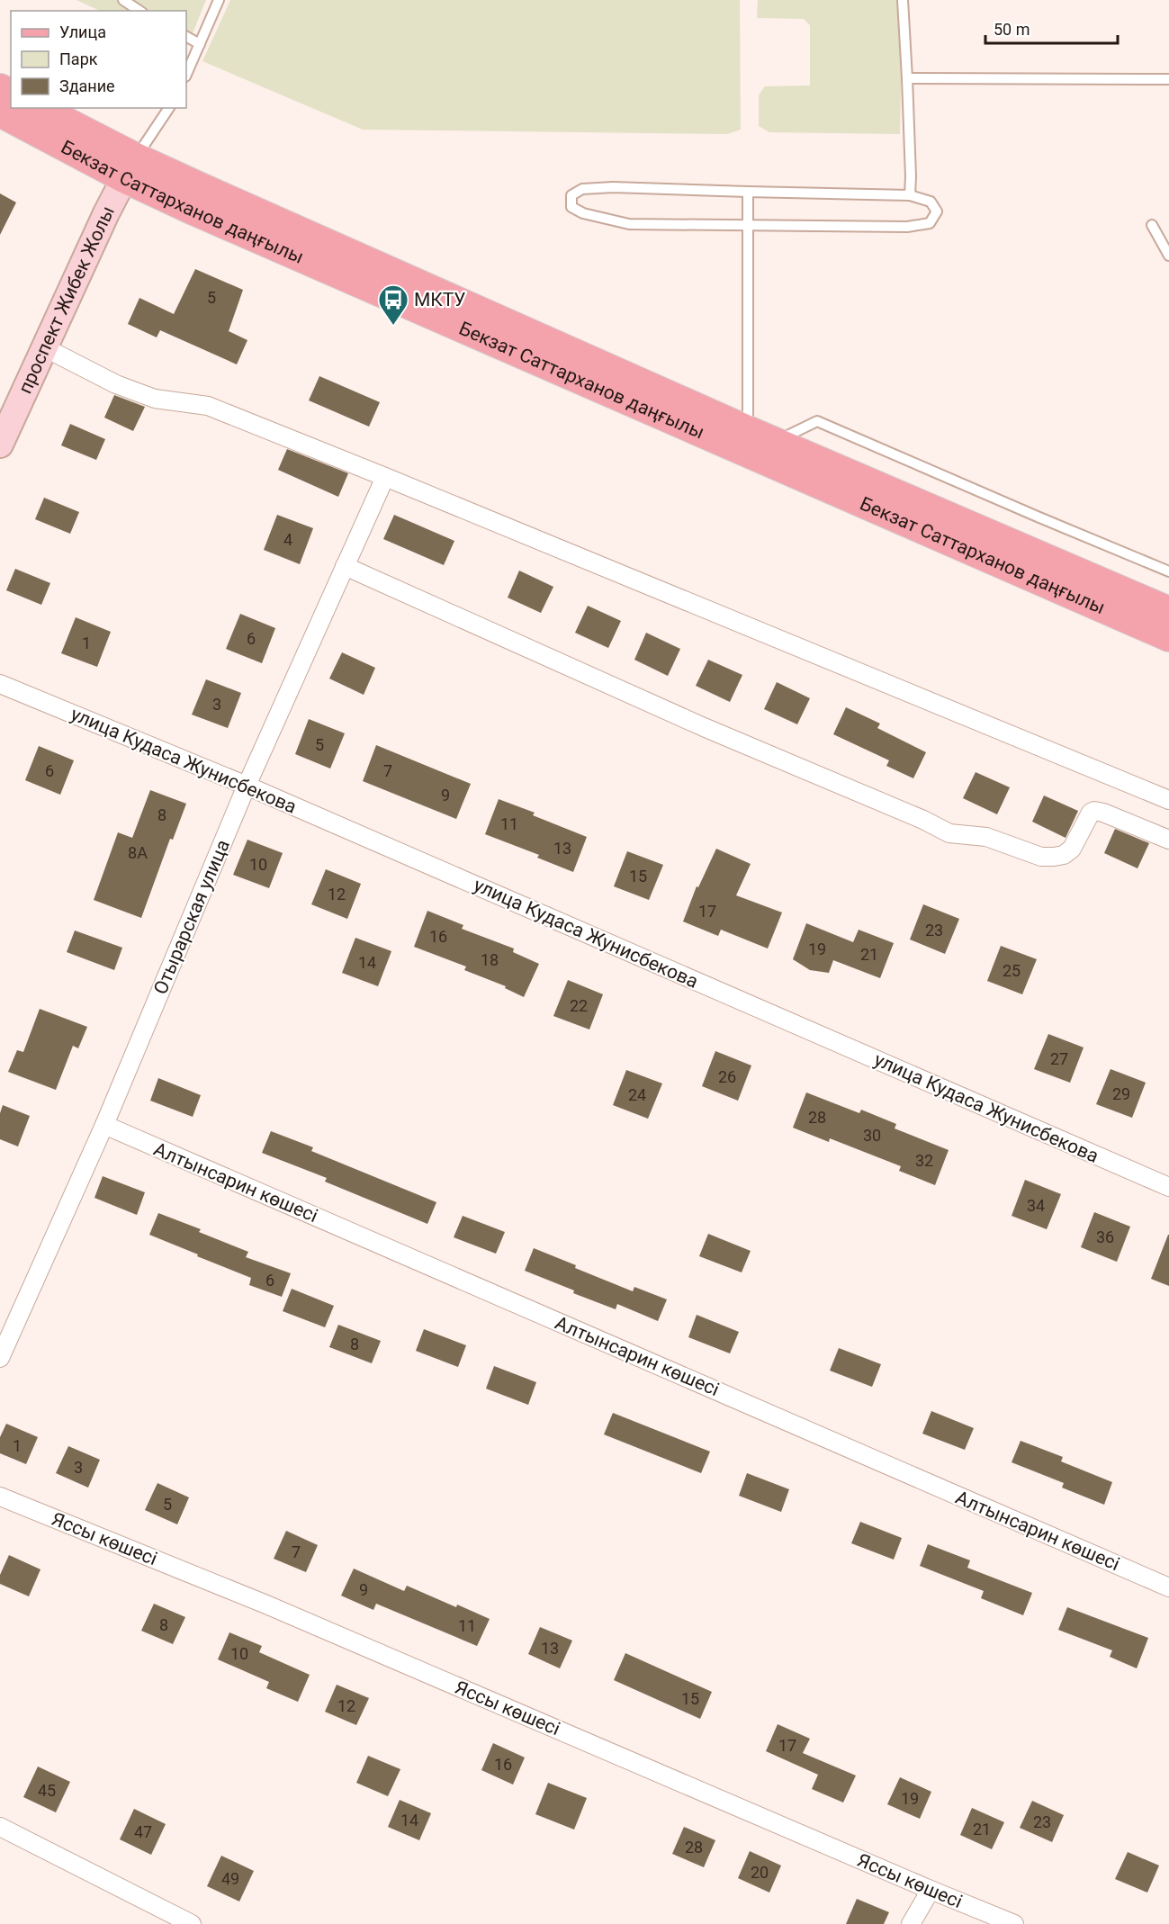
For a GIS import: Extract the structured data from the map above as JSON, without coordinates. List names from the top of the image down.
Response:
{
  "streets": {
    "main road": ["Бекзат Саттарханов даңғылы", "проспект Жибек Жолы"],
    "street": [
      "улица Кудаса Жунисбекова",
      "Отырарская улица",
      "Алтынсарин көшесі",
      "Яссы көшесі"
    ]
  },
  "crossings": [
    ["Бекзат Саттарханов даңғылы", "проспект Жибек Жолы"],
    ["улица Кудаса Жунисбекова", "Отырарская улица"],
    ["Отырарская улица", "Алтынсарин көшесі"]
  ],
  "places": {
    "bus stop": ["МКТУ"]
  },
  "house_numbers": [
    "5",
    "4",
    "6",
    "1",
    "3",
    "5",
    "6",
    "7",
    "9",
    "8",
    "11",
    "13",
    "8A",
    "10",
    "15",
    "12",
    "17",
    "23",
    "16",
    "19",
    "21",
    "18",
    "14",
    "25",
    "22",
    "27",
    "26",
    "29",
    "24",
    "28",
    "30",
    "32",
    "34",
    "36",
    "6",
    "8",
    "1",
    "3",
    "5",
    "7",
    "9",
    "8",
    "11",
    "13",
    "10",
    "15",
    "12",
    "17",
    "16",
    "45",
    "19",
    "14",
    "23",
    "21",
    "47",
    "28",
    "20",
    "49"
  ],
  "legend": ["Улица", "Парк", "Здание"],
  "scale_bar": "50 m"
}
